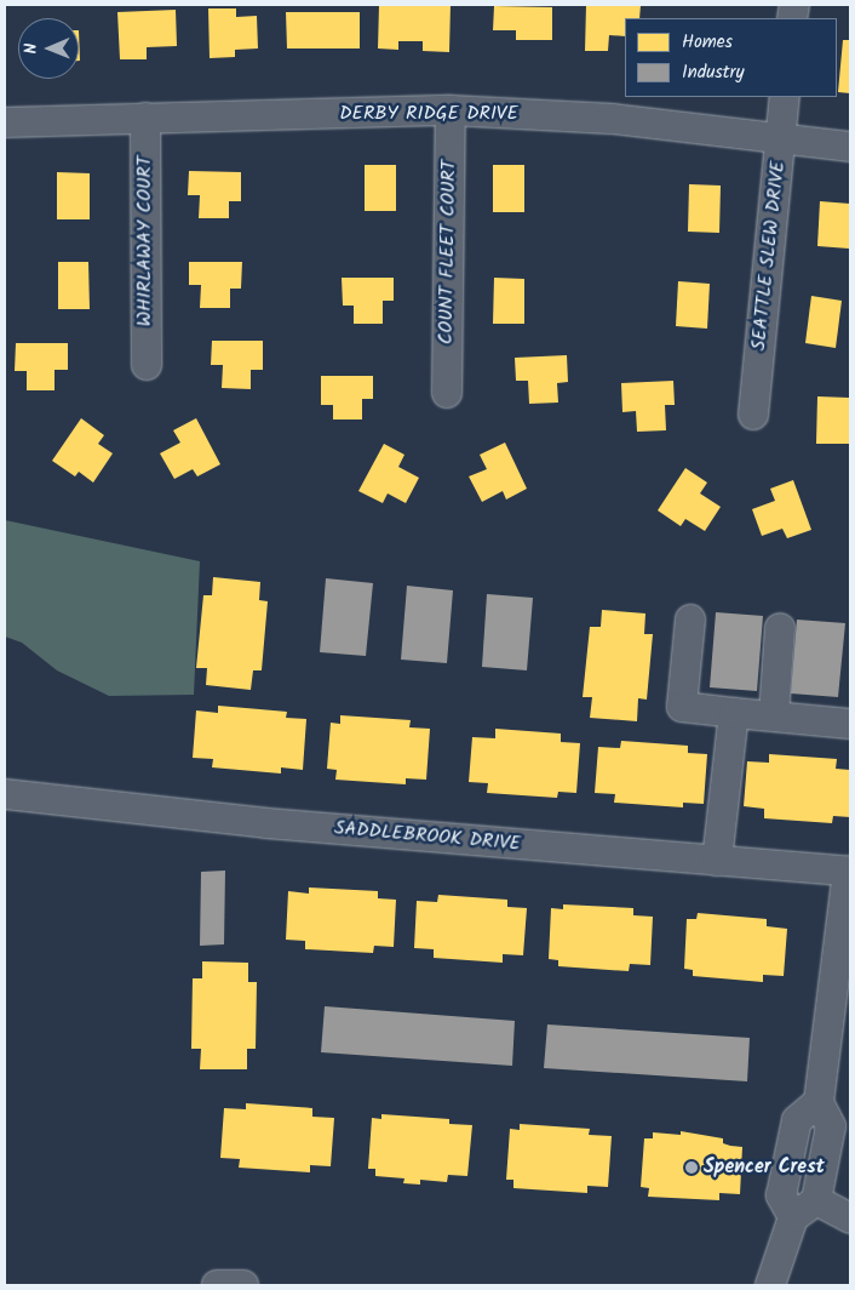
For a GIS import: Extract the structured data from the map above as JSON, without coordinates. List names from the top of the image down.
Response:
{
  "streets": {
    "street": [
      "DERBY RIDGE DRIVE",
      "WHIRLAWAY COURT",
      "COUNT FLEET COURT",
      "SEATTLE SLEW DRIVE",
      "SADDLEBROOK DRIVE"
    ]
  },
  "crossings": [
    ["DERBY RIDGE DRIVE", "WHIRLAWAY COURT"],
    ["DERBY RIDGE DRIVE", "COUNT FLEET COURT"],
    ["DERBY RIDGE DRIVE", "SEATTLE SLEW DRIVE"]
  ],
  "places": ["Spencer Crest"],
  "legend": ["Homes", "Industry"],
  "north": "left"
}
